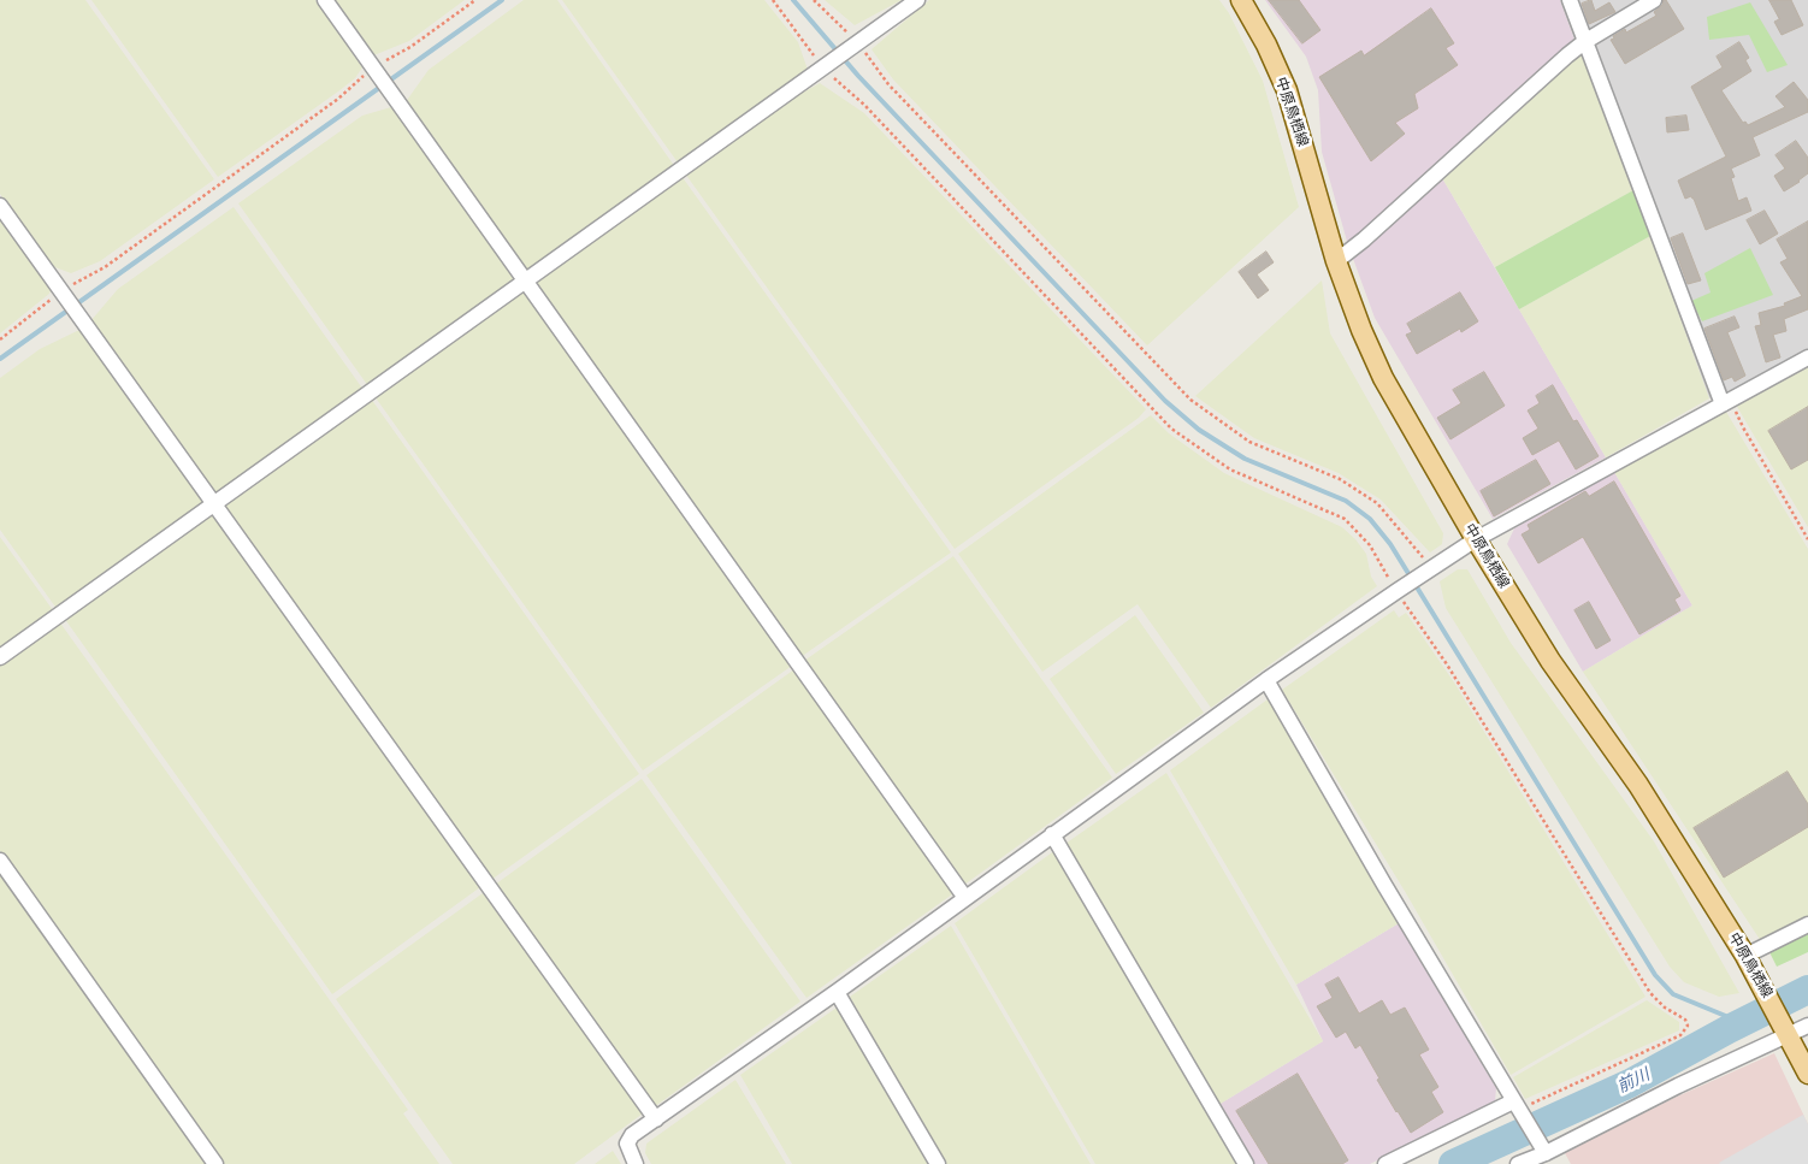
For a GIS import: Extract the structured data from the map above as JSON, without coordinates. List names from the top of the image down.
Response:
{
  "streets": {
    "main road": ["中原鳥栖線"]
  },
  "water": ["前川"]
}
